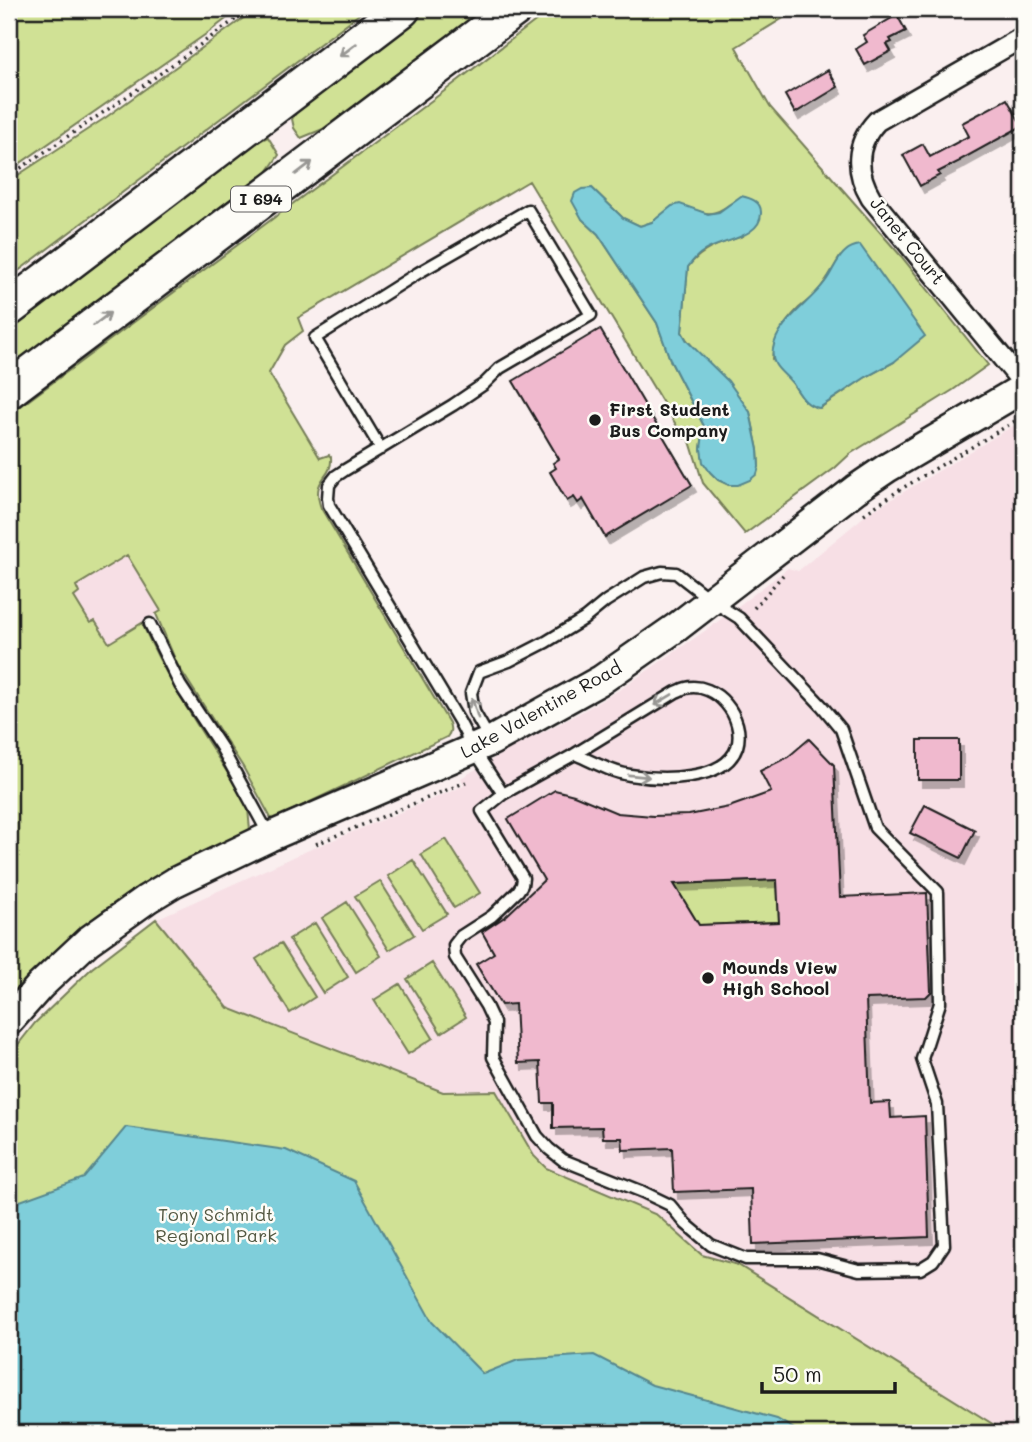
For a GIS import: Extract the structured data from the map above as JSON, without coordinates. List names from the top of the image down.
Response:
{
  "streets": {
    "highway": ["I 694"],
    "street": ["Janet Court", "Lake Valentine Road"]
  },
  "crossings": [
    ["Janet Court", "Lake Valentine Road"]
  ],
  "parks": ["Tony Schmidt Regional Park"],
  "places": ["First Student Bus Company", "Mounds View High School"],
  "scale_bar": "50 m"
}
